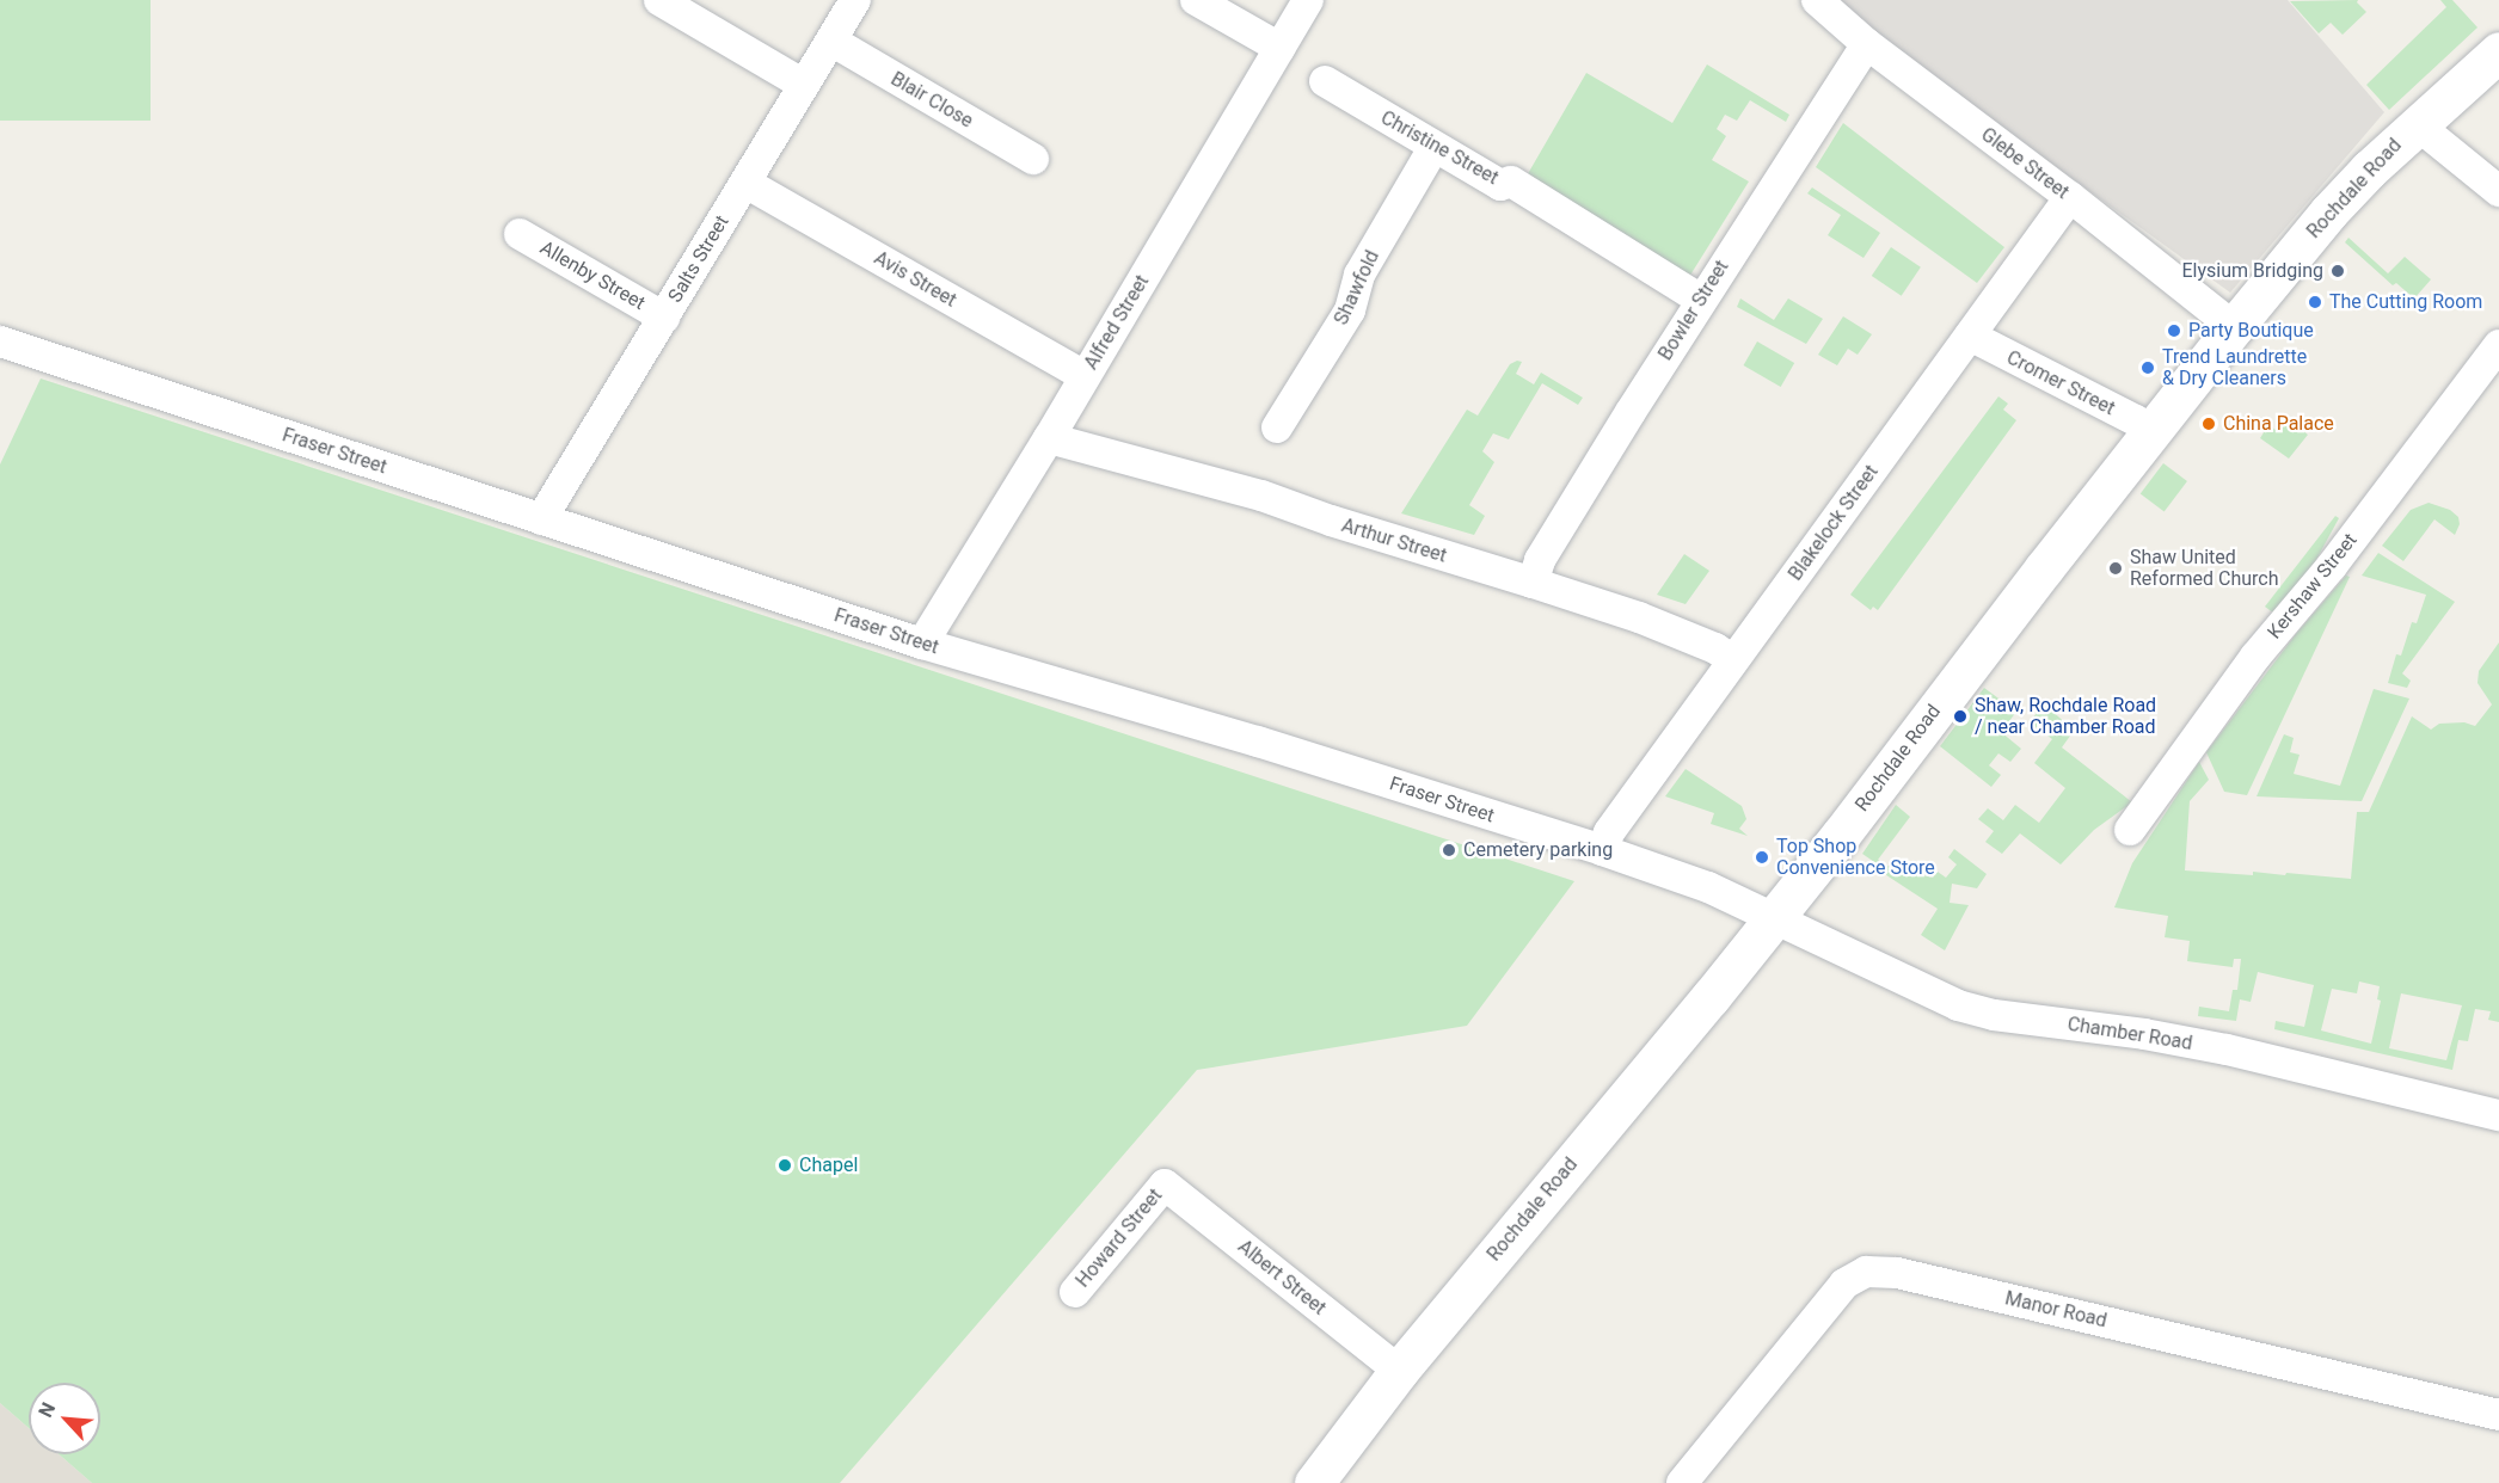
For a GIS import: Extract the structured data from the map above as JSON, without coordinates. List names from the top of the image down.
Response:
{
  "streets": {
    "main road": ["Rochdale Road"],
    "street": [
      "Blair Close",
      "Christine Street",
      "Glebe Street",
      "Salts Street",
      "Allenby Street",
      "Avis Street",
      "Shawfold",
      "Bowler Street",
      "Alfred Street",
      "Cromer Street",
      "Fraser Street",
      "Blakelock Street",
      "Arthur Street",
      "Kershaw Street",
      "Chamber Road",
      "Howard Street",
      "Albert Street",
      "Manor Road"
    ]
  },
  "crossings": [
    ["Blair Close", "Salts Street"],
    ["Christine Street", "Shawfold"],
    ["Christine Street", "Bowler Street"],
    ["Glebe Street", "Rochdale Road"],
    ["Glebe Street", "Bowler Street"],
    ["Glebe Street", "Blakelock Street"],
    ["Rochdale Road", "Cromer Street"],
    ["Rochdale Road", "Fraser Street"],
    ["Rochdale Road", "Chamber Road"],
    ["Rochdale Road", "Albert Street"],
    ["Salts Street", "Allenby Street"],
    ["Salts Street", "Avis Street"],
    ["Salts Street", "Fraser Street"],
    ["Avis Street", "Alfred Street"],
    ["Bowler Street", "Arthur Street"],
    ["Alfred Street", "Fraser Street"],
    ["Alfred Street", "Arthur Street"],
    ["Cromer Street", "Blakelock Street"],
    ["Fraser Street", "Blakelock Street"],
    ["Fraser Street", "Chamber Road"],
    ["Blakelock Street", "Arthur Street"],
    ["Howard Street", "Albert Street"]
  ],
  "places": [
    "Elysium Bridging",
    "The Cutting Room",
    "Party Boutique",
    "Trend Laundrette & Dry Cleaners",
    "China Palace",
    "Shaw United Reformed Church",
    "Shaw, Rochdale Road / near Chamber Road",
    "Cemetery parking",
    "Top Shop Convenience Store",
    "Chapel"
  ],
  "north": "top left"
}
